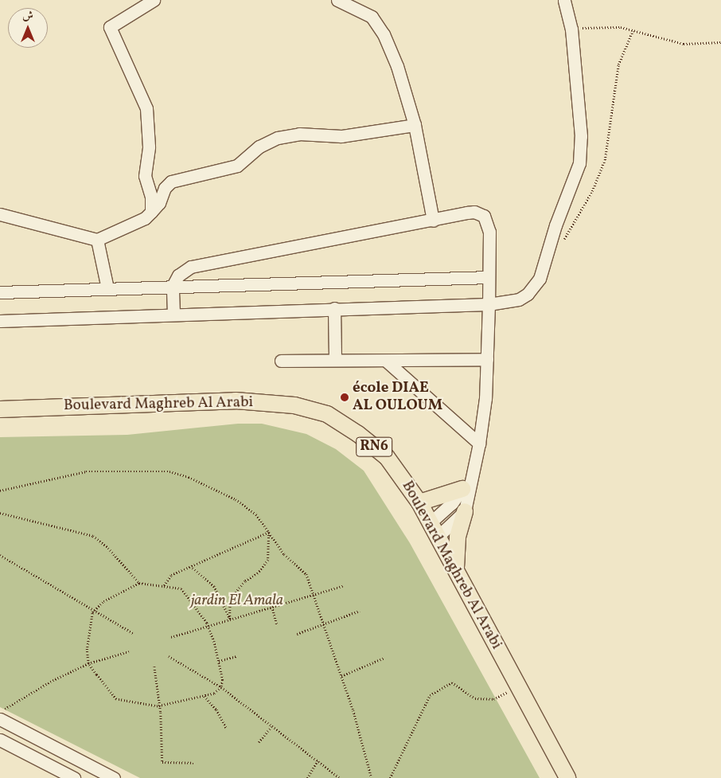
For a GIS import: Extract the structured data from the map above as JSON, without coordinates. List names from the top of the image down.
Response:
{
  "streets": {
    "main road": ["Boulevard Maghreb Al Arabi", "RN6"]
  },
  "parks": ["jardin El Amala"],
  "places": ["école DIAE AL OULOUM"],
  "north": "top"
}
